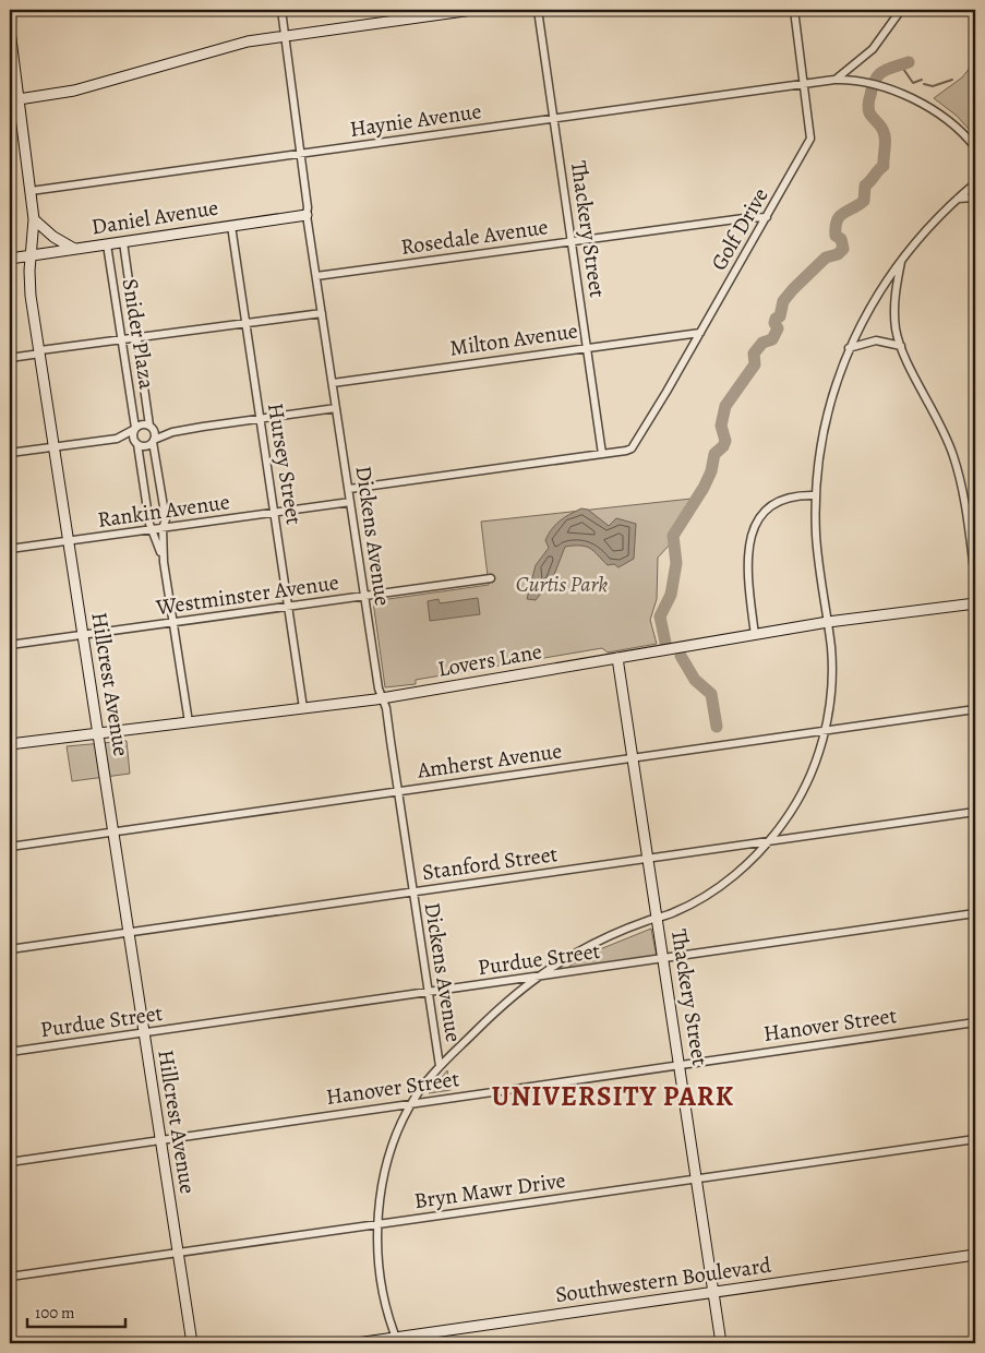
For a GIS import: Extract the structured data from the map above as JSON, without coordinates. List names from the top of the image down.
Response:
{
  "streets": {
    "street": [
      "Haynie Avenue",
      "Daniel Avenue",
      "Thackery Street",
      "Golf Drive",
      "Rosedale Avenue",
      "Snider Plaza",
      "Milton Avenue",
      "Hursey Street",
      "Rankin Avenue",
      "Dickens Avenue",
      "Westminster Avenue",
      "Lovers Lane",
      "Hillcrest Avenue",
      "Amherst Avenue",
      "Stanford Street",
      "Purdue Street",
      "Hanover Street",
      "Bryn Mawr Drive",
      "Southwestern Boulevard"
    ]
  },
  "crossings": [
    ["Haynie Avenue", "Thackery Street"],
    ["Haynie Avenue", "Golf Drive"],
    ["Haynie Avenue", "Dickens Avenue"],
    ["Haynie Avenue", "Hillcrest Avenue"],
    ["Daniel Avenue", "Snider Plaza"],
    ["Daniel Avenue", "Hursey Street"],
    ["Daniel Avenue", "Dickens Avenue"],
    ["Daniel Avenue", "Hillcrest Avenue"],
    ["Thackery Street", "Golf Drive"],
    ["Thackery Street", "Rosedale Avenue"],
    ["Thackery Street", "Milton Avenue"],
    ["Thackery Street", "Lovers Lane"],
    ["Thackery Street", "Amherst Avenue"],
    ["Thackery Street", "Stanford Street"],
    ["Thackery Street", "Purdue Street"],
    ["Thackery Street", "Hanover Street"],
    ["Thackery Street", "Bryn Mawr Drive"],
    ["Thackery Street", "Southwestern Boulevard"],
    ["Golf Drive", "Rosedale Avenue"],
    ["Golf Drive", "Milton Avenue"],
    ["Rosedale Avenue", "Dickens Avenue"],
    ["Milton Avenue", "Dickens Avenue"],
    ["Hursey Street", "Rankin Avenue"],
    ["Hursey Street", "Westminster Avenue"],
    ["Hursey Street", "Lovers Lane"],
    ["Rankin Avenue", "Dickens Avenue"],
    ["Rankin Avenue", "Hillcrest Avenue"],
    ["Dickens Avenue", "Westminster Avenue"],
    ["Dickens Avenue", "Lovers Lane"],
    ["Dickens Avenue", "Amherst Avenue"],
    ["Dickens Avenue", "Stanford Street"],
    ["Dickens Avenue", "Purdue Street"],
    ["Westminster Avenue", "Hillcrest Avenue"],
    ["Lovers Lane", "Hillcrest Avenue"],
    ["Hillcrest Avenue", "Amherst Avenue"],
    ["Hillcrest Avenue", "Stanford Street"],
    ["Hillcrest Avenue", "Purdue Street"],
    ["Hillcrest Avenue", "Hanover Street"],
    ["Hillcrest Avenue", "Bryn Mawr Drive"]
  ],
  "districts": ["UNIVERSITY PARK"],
  "parks": ["Curtis Park"],
  "scale_bar": "100 m"
}
